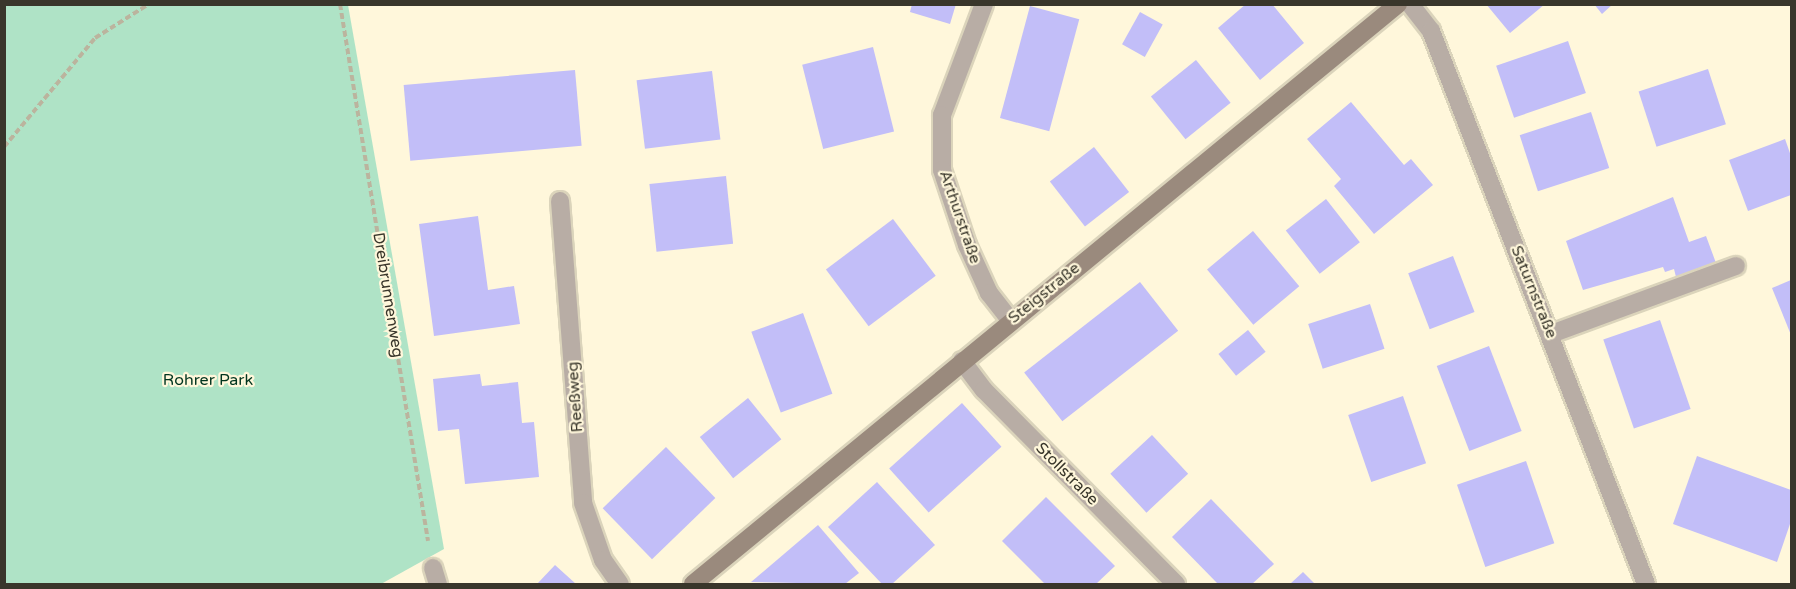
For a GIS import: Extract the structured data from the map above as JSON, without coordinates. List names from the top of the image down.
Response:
{
  "streets": {
    "street": [
      "Arthurstraße",
      "Saturnstraße",
      "Steigstraße",
      "Reeßweg",
      "Stollstraße"
    ],
    "path": ["Dreibrunnenweg"]
  },
  "crossings": [
    ["Arthurstraße", "Steigstraße"],
    ["Steigstraße", "Stollstraße"]
  ],
  "parks": ["Rohrer Park"]
}
